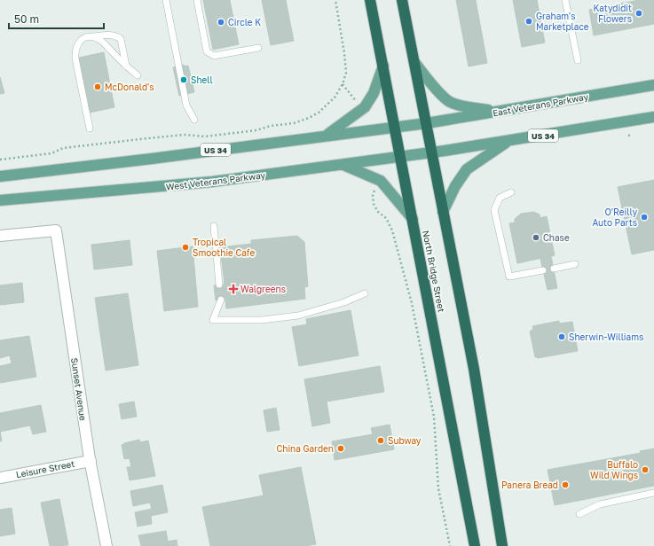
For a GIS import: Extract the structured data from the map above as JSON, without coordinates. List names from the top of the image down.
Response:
{
  "streets": {
    "highway": ["North Bridge Street"],
    "main road": ["East Veterans Parkway", "US 34", "West Veterans Parkway"],
    "street": ["Sunset Avenue", "Leisure Street"]
  },
  "crossings": [
    ["East Veterans Parkway", "US 34"],
    ["US 34", "West Veterans Parkway"],
    ["US 34", "North Bridge Street"],
    ["West Veterans Parkway", "North Bridge Street"],
    ["Sunset Avenue", "Leisure Street"]
  ],
  "places": {
    "other": [
      "Katydidit Flowers",
      "Graham's Marketplace",
      "Circle K",
      "Shell",
      "McDonald's",
      "O'Reilly Auto Parts",
      "Chase",
      "Tropical Smoothie Cafe",
      "Sherwin-Williams",
      "Subway",
      "China Garden",
      "Buffalo Wild Wings",
      "Panera Bread"
    ],
    "health": ["Walgreens"]
  },
  "scale_bar": "50 m"
}
